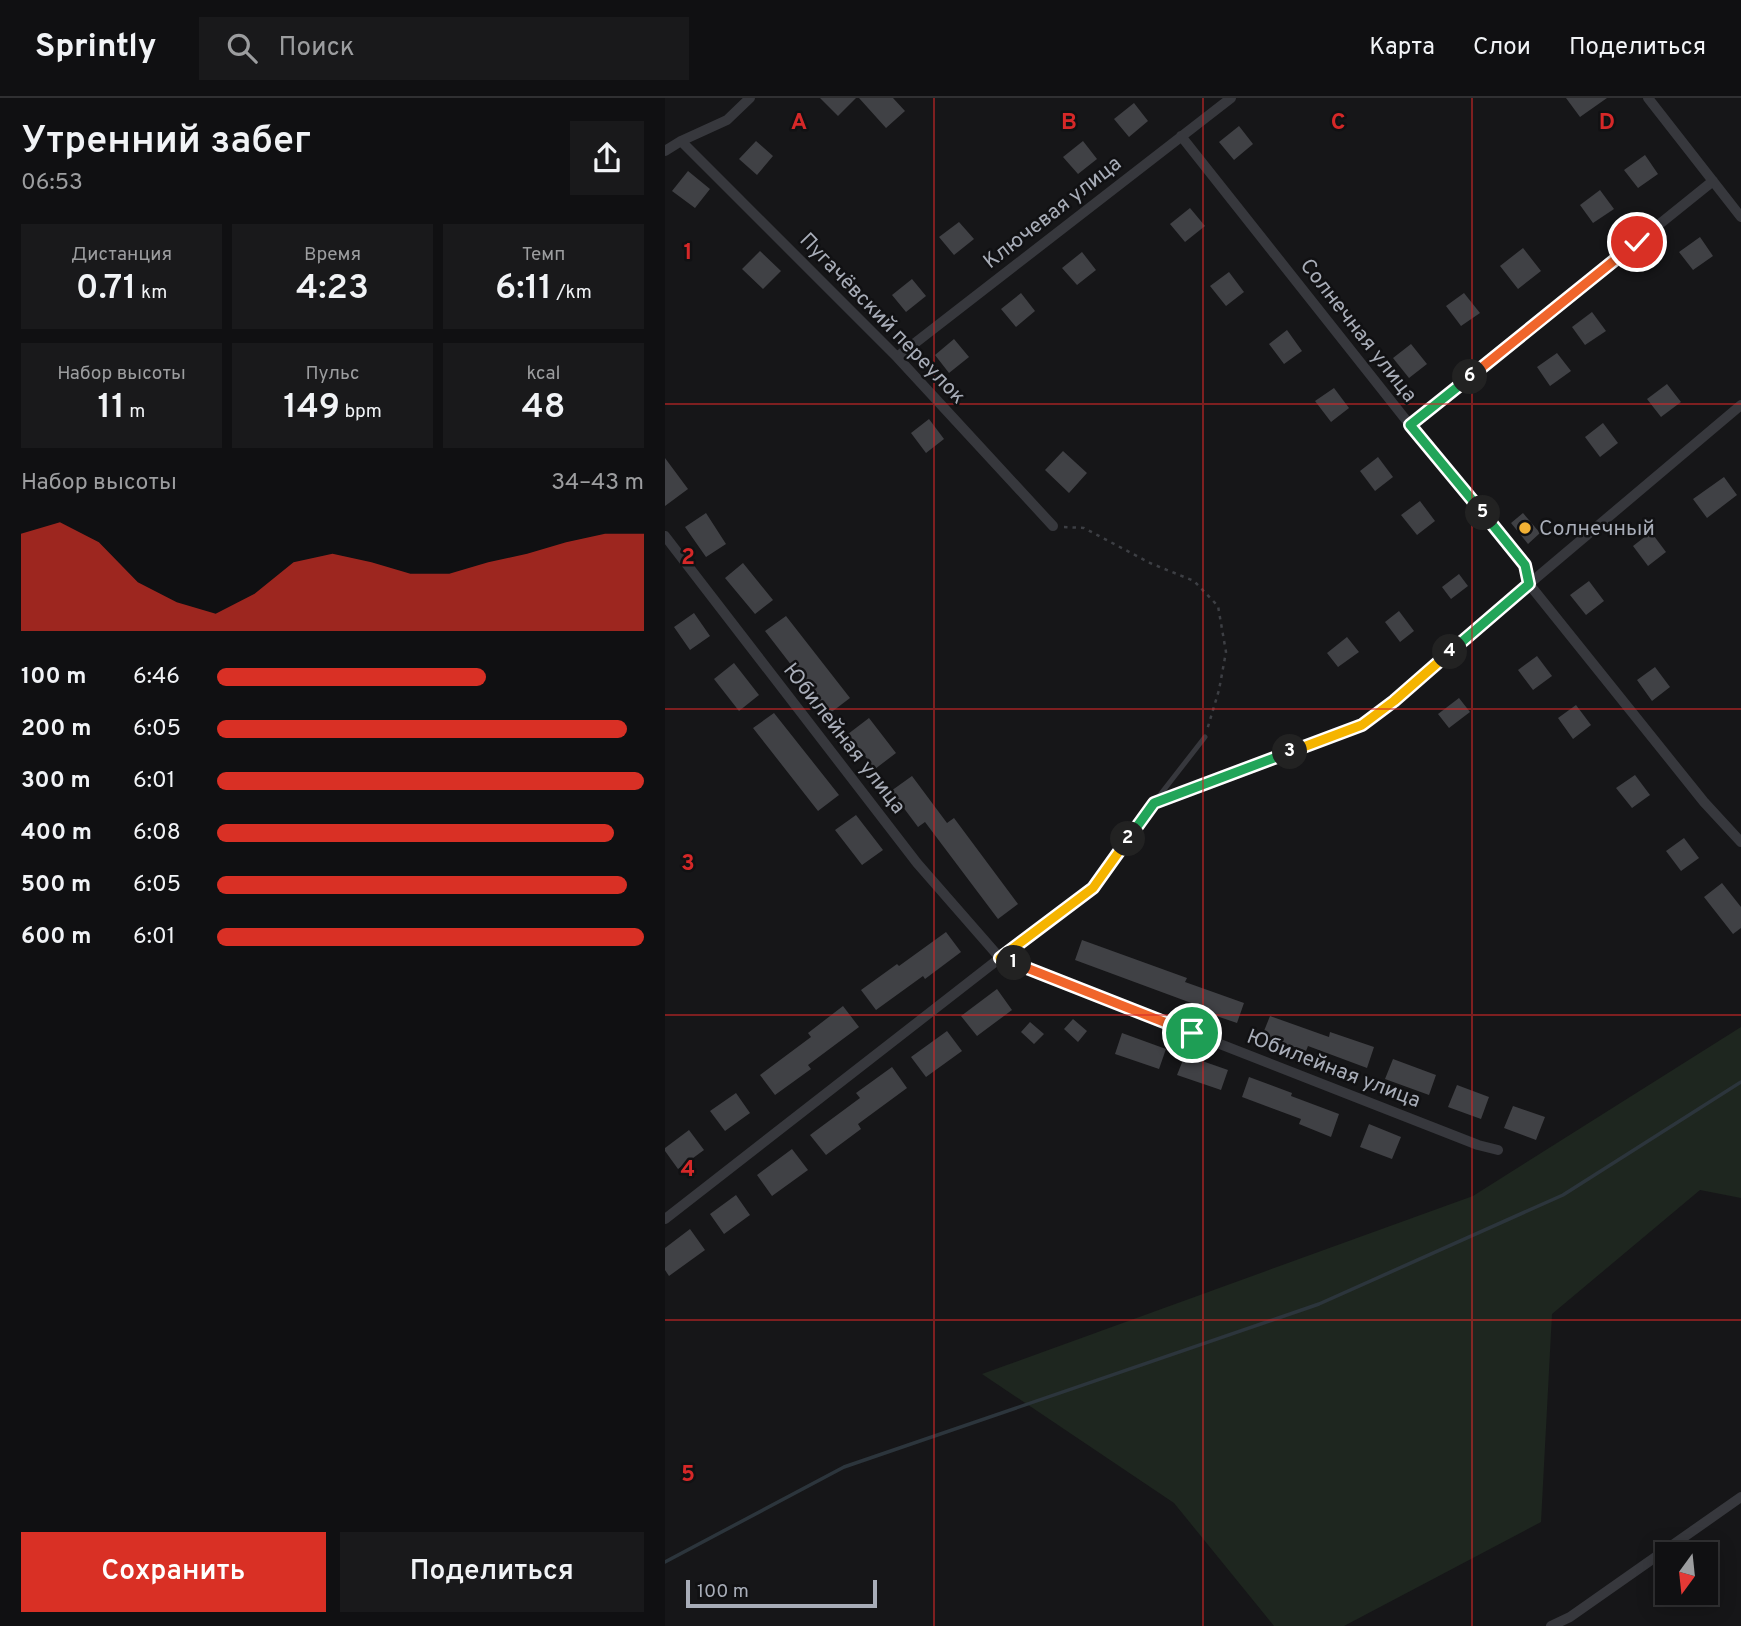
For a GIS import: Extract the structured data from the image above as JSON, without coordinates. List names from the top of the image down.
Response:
{
  "streets": {
    "street": [
      "Ключевая улица",
      "Пугачёвский переулок",
      "Солнечная улица",
      "Юбилейная улица"
    ]
  },
  "crossings": [
    ["Ключевая улица", "Пугачёвский переулок"],
    ["Ключевая улица", "Солнечная улица"]
  ],
  "places": ["Солнечный"],
  "scale_bar": "100 m",
  "north": "bottom",
  "page": {
    "header": "Sprintly",
    "search": "Поиск",
    "nav": ["Карта", "Слои", "Поделиться"],
    "heading": ["Утренний забег", "06:53"],
    "stats": [
      ["Дистанция", "0.71 km"],
      ["Время", "4:23"],
      ["Темп", "6:11 /km"],
      ["Набор высоты", "11 m"],
      ["Пульс", "149 bpm"],
      ["kcal", "48"]
    ],
    "pins": [
      "6",
      "5",
      "4",
      "3",
      "2",
      "1"
    ],
    "chart": ["Набор высоты", "34–43 m"],
    "list": [
      {
        "name": "100 m",
        "note": "6:46"
      },
      {
        "name": "200 m",
        "note": "6:05"
      },
      {
        "name": "300 m",
        "note": "6:01"
      },
      {
        "name": "400 m",
        "note": "6:08"
      },
      {
        "name": "500 m",
        "note": "6:05"
      },
      {
        "name": "600 m",
        "note": "6:01"
      }
    ],
    "buttons": ["Сохранить", "Поделиться"],
    "scale": "100 m"
  },
  "grid": {
    "columns": [
      "A",
      "B",
      "C",
      "D"
    ],
    "rows": [
      "1",
      "2",
      "3",
      "4",
      "5"
    ]
  }
}
